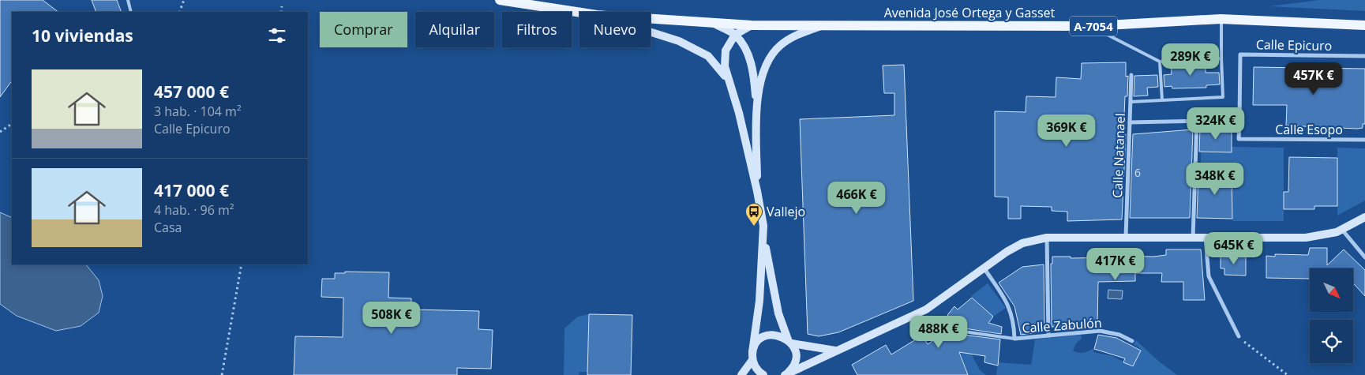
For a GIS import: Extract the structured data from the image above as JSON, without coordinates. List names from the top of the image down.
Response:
{
  "streets": {
    "main road": ["Avenida José Ortega y Gasset", "A-7054"],
    "street": [
      "Calle Epicuro",
      "Calle Esopo",
      "Calle Natanael",
      "Calle Zabulón"
    ]
  },
  "crossings": [
    ["Calle Epicuro", "Calle Esopo"]
  ],
  "places": {
    "bus stop": ["Vallejo"]
  },
  "house_numbers": ["6"],
  "north": "bottom right",
  "page": {
    "chip": [
      "Comprar",
      "Alquilar",
      "Filtros",
      "Nuevo"
    ],
    "heading": "10 viviendas",
    "price": [
      "289K €",
      "457K €",
      "324K €",
      "369K €",
      "348K €",
      "466K €",
      "645K €",
      "417K €",
      "508K €",
      "488K €"
    ],
    "list": [
      {
        "name": "457 000 €",
        "note": "3 hab. · 104 m² · Calle Epicuro"
      },
      {
        "name": "417 000 €",
        "note": "4 hab. · 96 m² · Casa"
      }
    ]
  }
}
